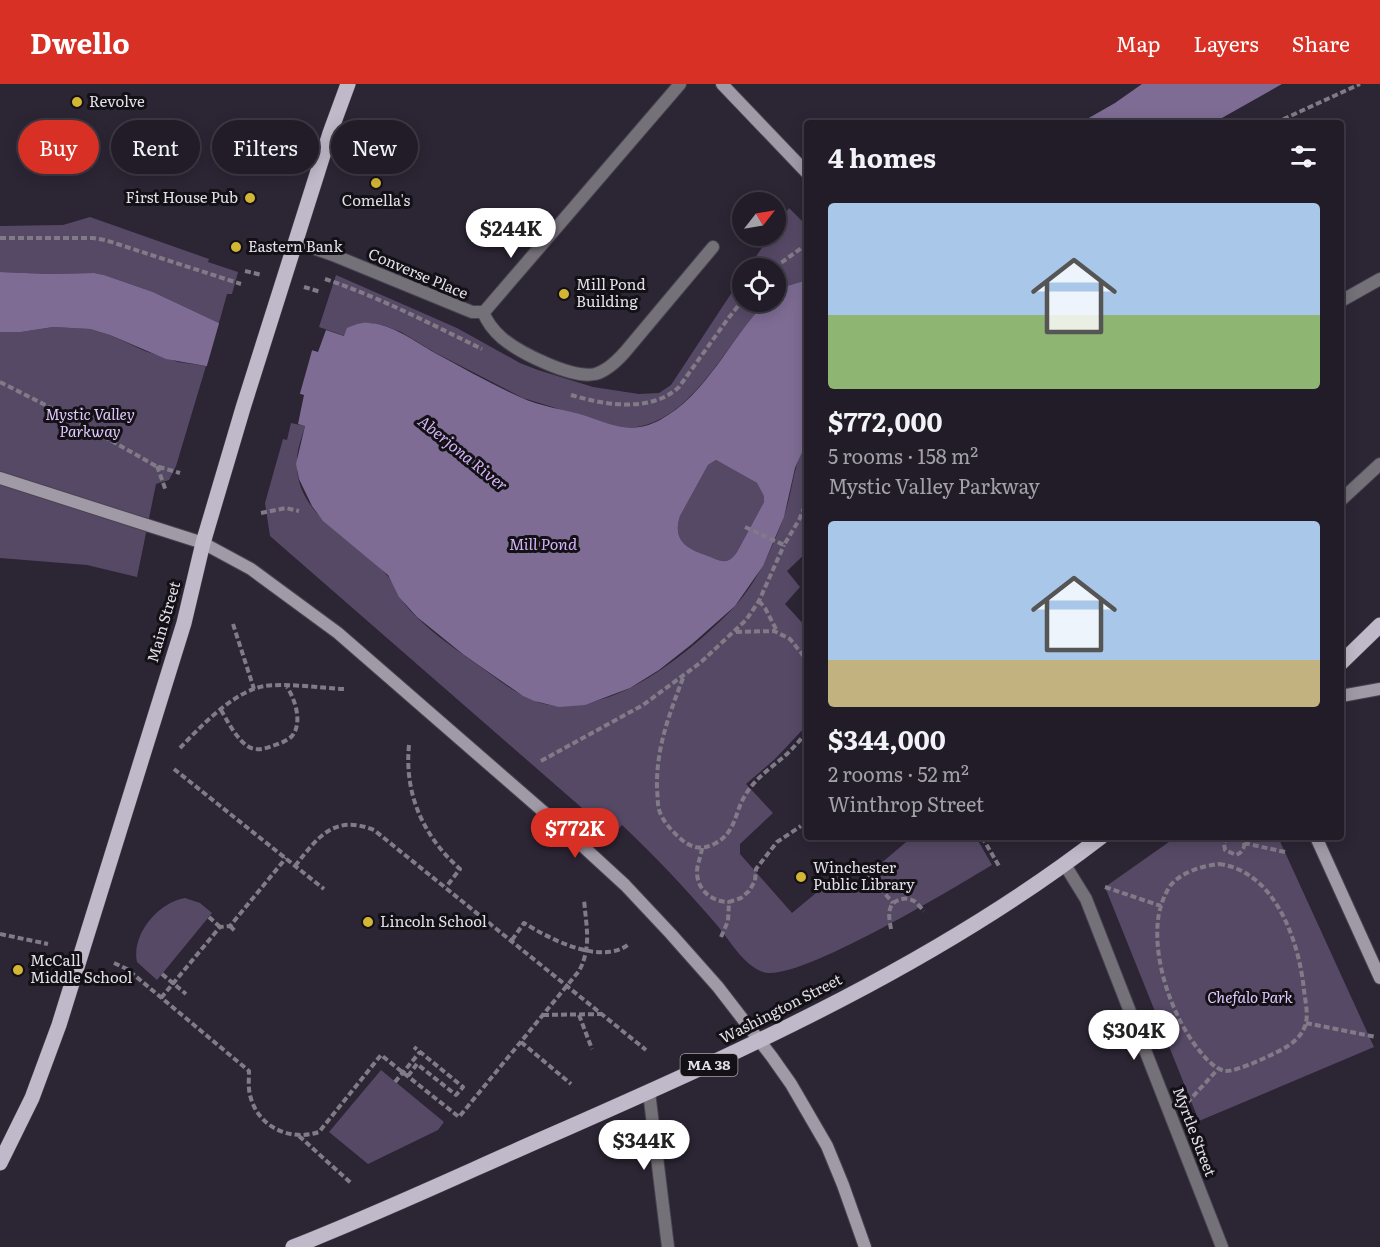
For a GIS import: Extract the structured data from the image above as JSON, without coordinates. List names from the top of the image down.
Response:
{
  "streets": {
    "main road": ["Main Street", "Washington Street", "MA 38"],
    "street": ["Converse Place", "Myrtle Street"]
  },
  "crossings": [
    ["Converse Place", "Main Street"],
    ["Washington Street", "Myrtle Street"]
  ],
  "water": ["Aberjona River", "Mill Pond"],
  "parks": ["Mystic Valley Parkway", "Chefalo Park"],
  "places": [
    "Revolve",
    "Comella's",
    "First House Pub",
    "Eastern Bank",
    "Mill Pond Building",
    "Winchester Public Library",
    "Lincoln School",
    "McCall Middle School"
  ],
  "north": "top right",
  "page": {
    "header": "Dwello",
    "nav": ["Map", "Layers", "Share"],
    "chip": [
      "Buy",
      "Rent",
      "Filters",
      "New"
    ],
    "heading": "4 homes",
    "list": [
      {
        "name": "$772,000",
        "note": "5 rooms · 158 m² · Mystic Valley Parkway"
      },
      {
        "name": "$344,000",
        "note": "2 rooms · 52 m² · Winthrop Street"
      }
    ],
    "price": [
      "$244K",
      "$772K",
      "$304K",
      "$344K"
    ]
  }
}
